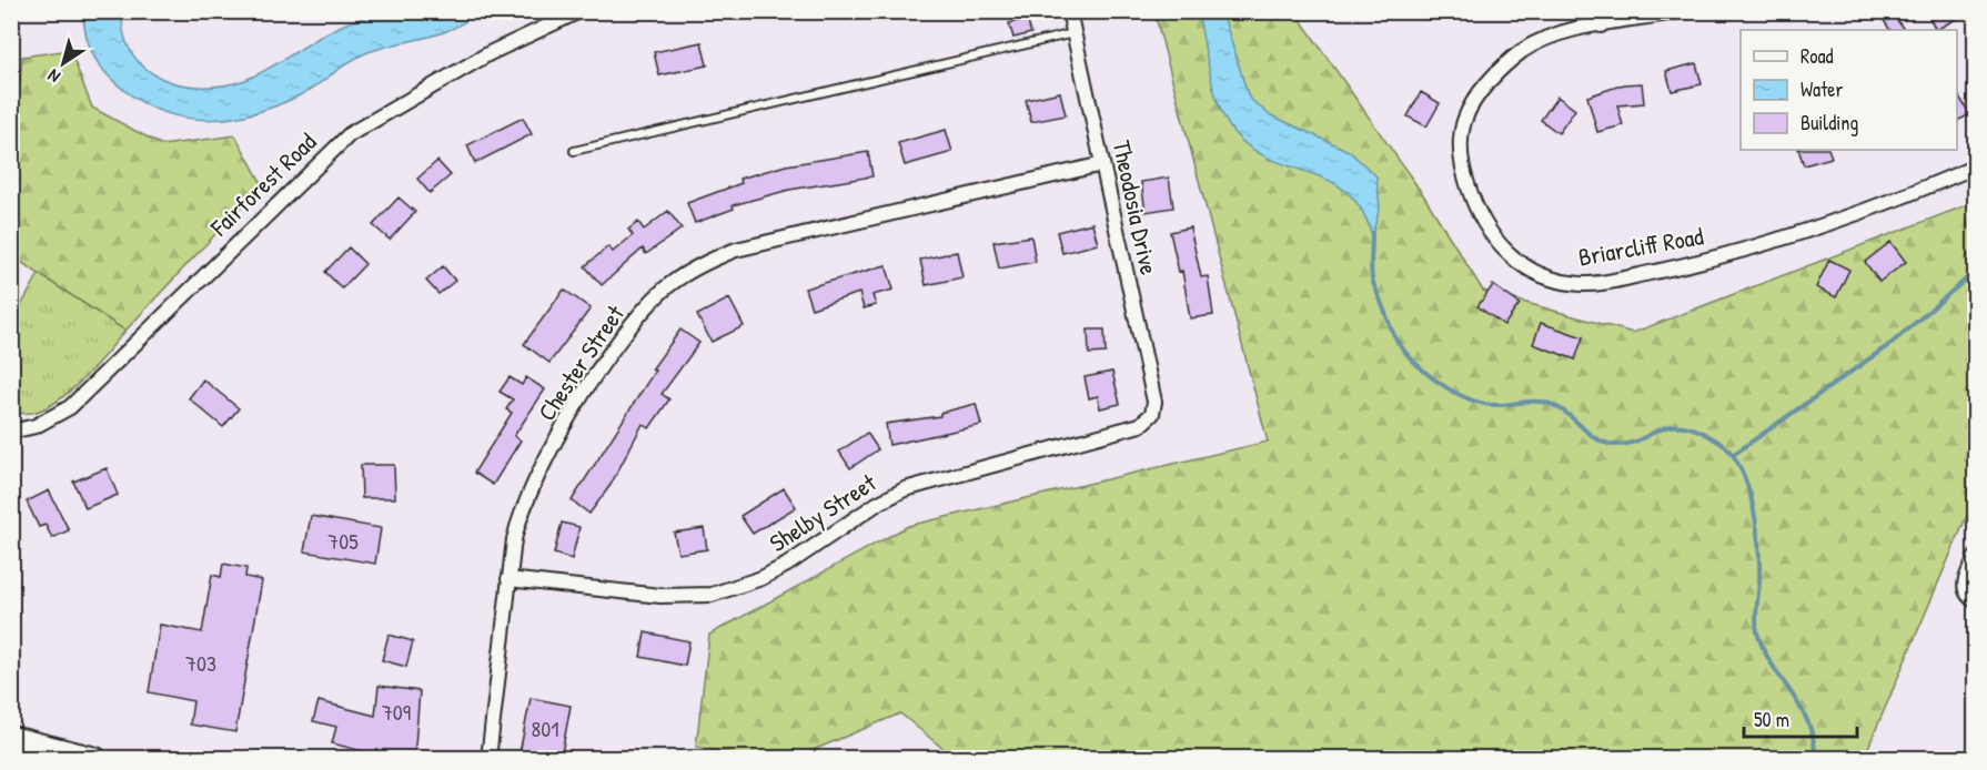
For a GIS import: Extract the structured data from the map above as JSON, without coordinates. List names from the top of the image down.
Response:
{
  "streets": {
    "street": [
      "Fairforest Road",
      "Theodosia Drive",
      "Briarcliff Road",
      "Chester Street",
      "Shelby Street"
    ]
  },
  "crossings": [
    ["Theodosia Drive", "Chester Street"],
    ["Theodosia Drive", "Shelby Street"],
    ["Chester Street", "Shelby Street"]
  ],
  "house_numbers": [
    "705",
    "703",
    "709",
    "801"
  ],
  "legend": ["Road", "Water", "Building"],
  "scale_bar": "50 m",
  "north": "bottom left"
}
